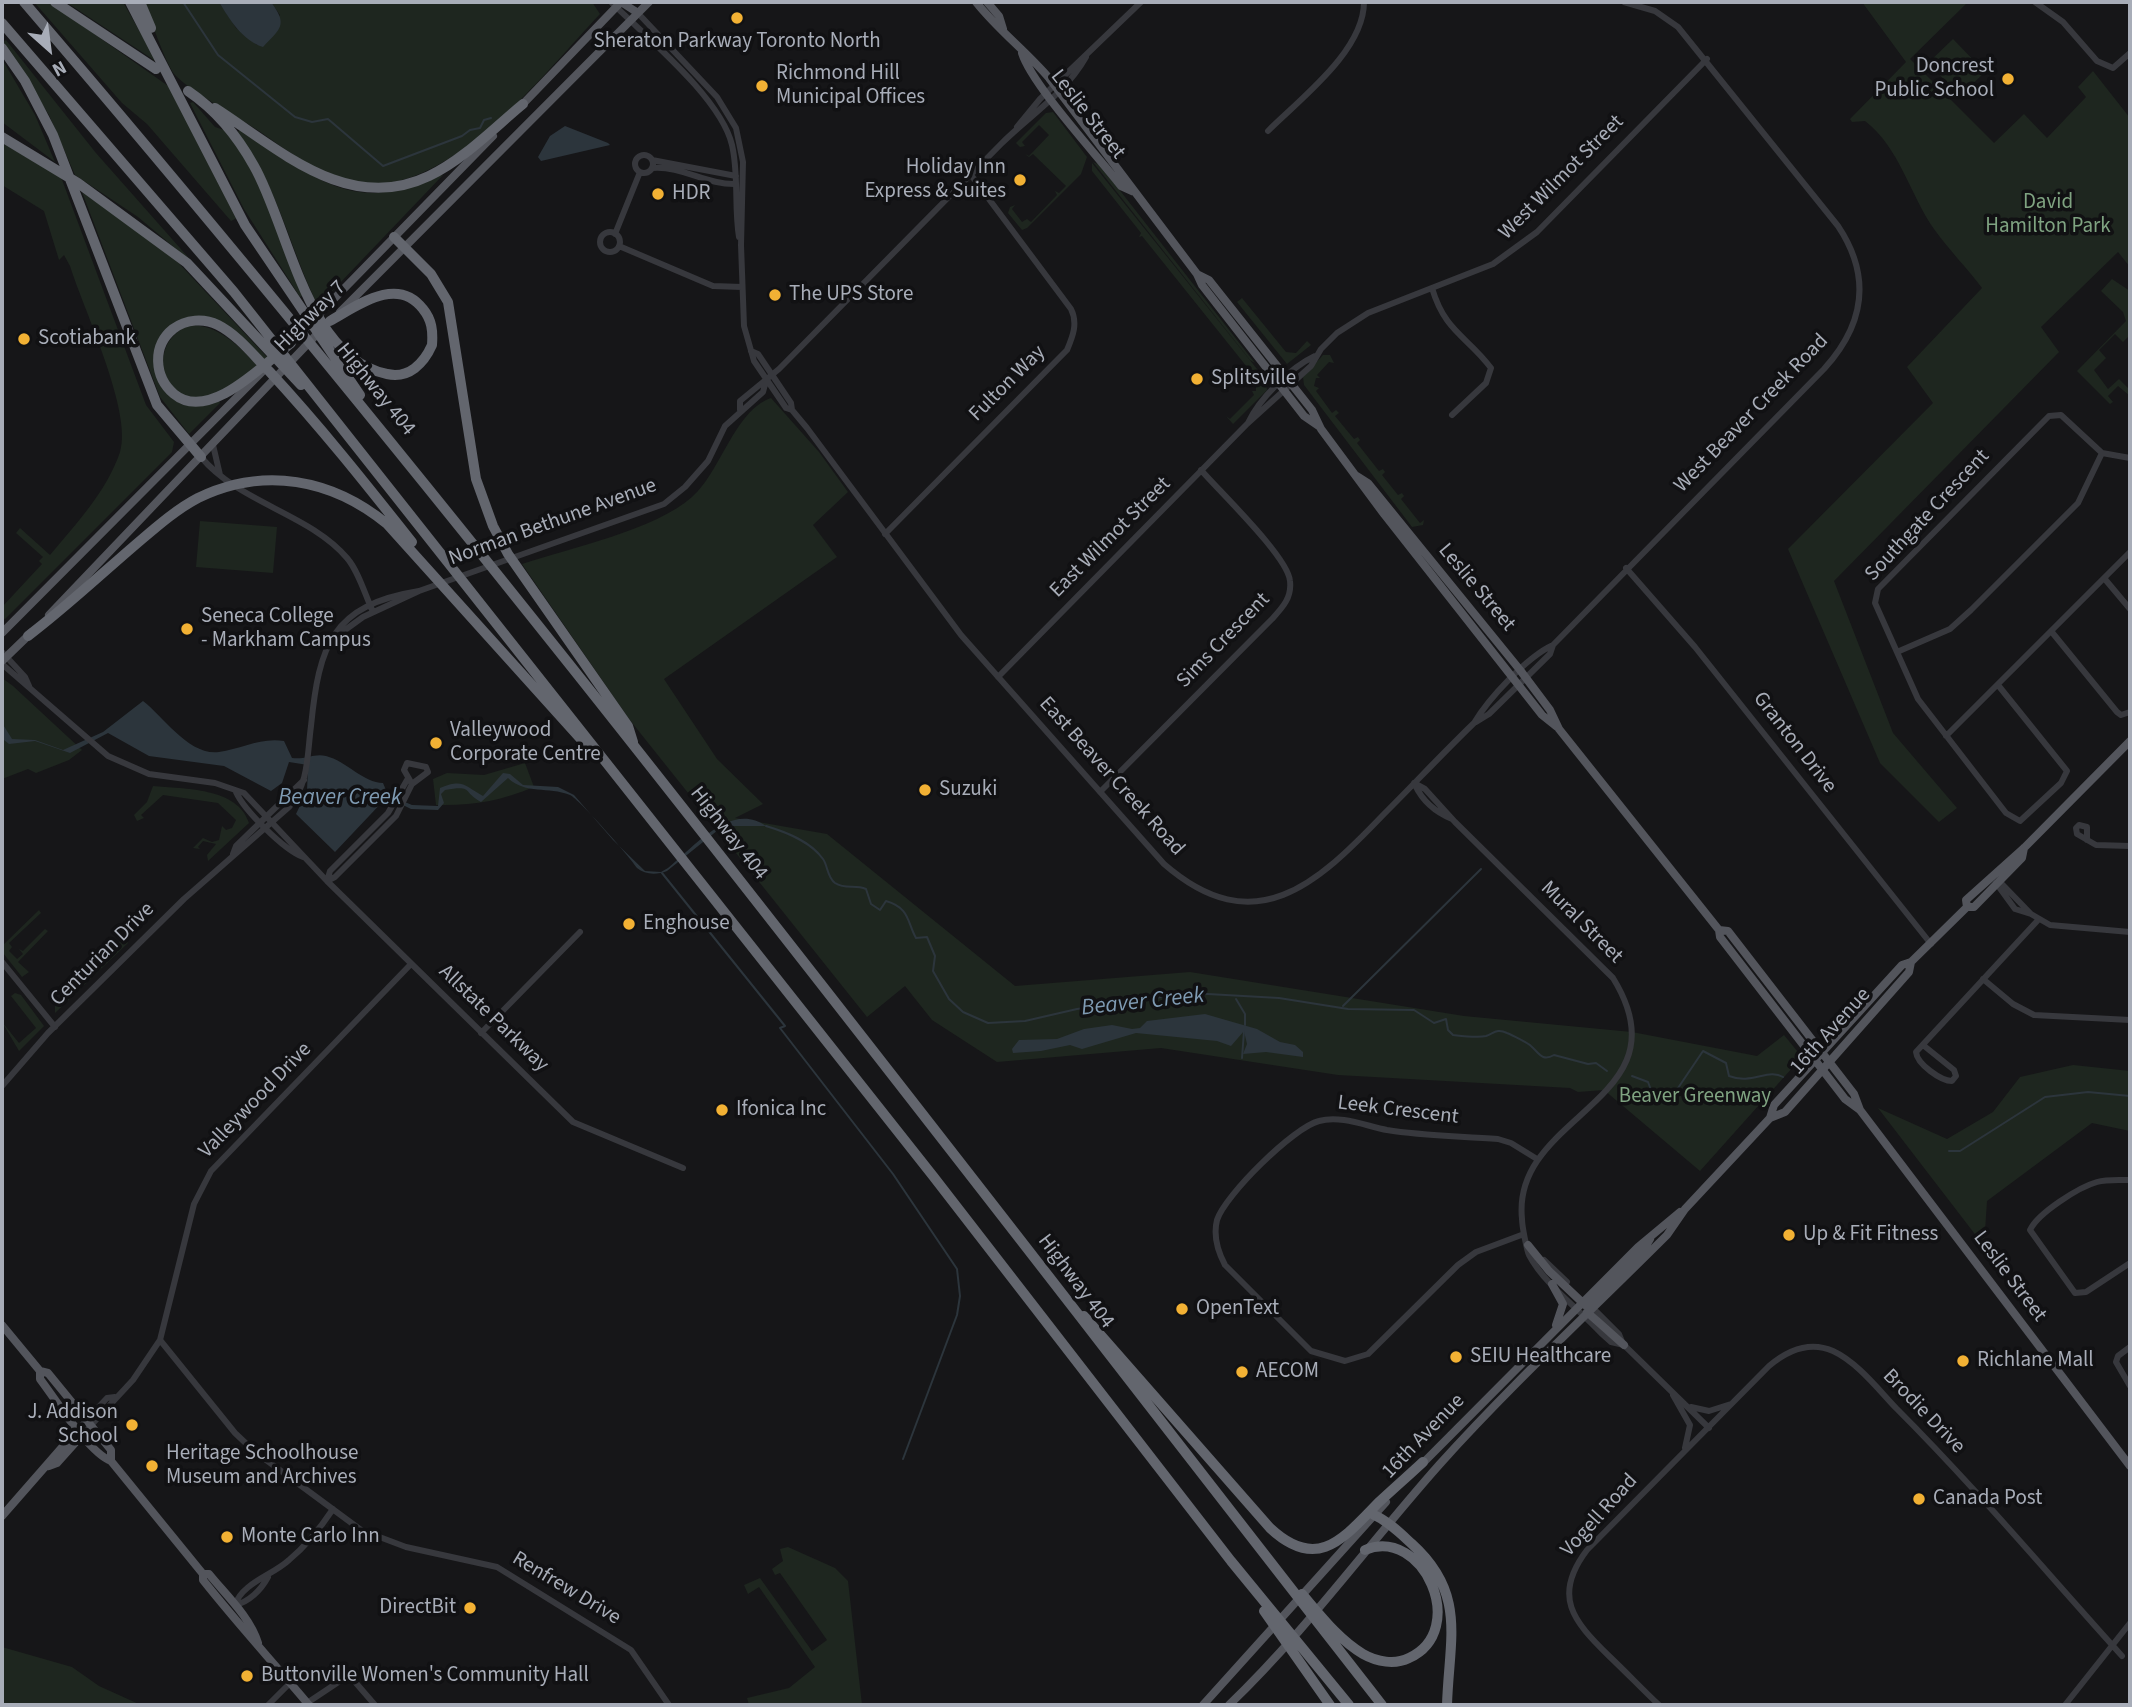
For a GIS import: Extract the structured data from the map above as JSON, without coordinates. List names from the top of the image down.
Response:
{
  "streets": {
    "highway": ["Highway 404"],
    "main road": ["Leslie Street", "Highway 7", "16th Avenue"],
    "street": [
      "West Wilmot Street",
      "Fulton Way",
      "West Beaver Creek Road",
      "Southgate Crescent",
      "Norman Bethune Avenue",
      "East Wilmot Street",
      "Sims Crescent",
      "Granton Drive",
      "East Beaver Creek Road",
      "Mural Street",
      "Centurian Drive",
      "Allstate Parkway",
      "Valleywood Drive",
      "Leek Crescent",
      "Brodie Drive",
      "Vogell Road",
      "Renfrew Drive"
    ]
  },
  "crossings": [
    ["Leslie Street", "West Wilmot Street"],
    ["Leslie Street", "West Beaver Creek Road"],
    ["Leslie Street", "Norman Bethune Avenue"],
    ["Leslie Street", "East Wilmot Street"],
    ["Leslie Street", "East Beaver Creek Road"],
    ["Leslie Street", "16th Avenue"],
    ["West Wilmot Street", "West Beaver Creek Road"],
    ["West Wilmot Street", "East Wilmot Street"],
    ["Highway 7", "Highway 404"],
    ["Highway 7", "East Beaver Creek Road"],
    ["Highway 7", "Allstate Parkway"],
    ["Fulton Way", "Norman Bethune Avenue"],
    ["Fulton Way", "East Beaver Creek Road"],
    ["West Beaver Creek Road", "Granton Drive"],
    ["West Beaver Creek Road", "East Beaver Creek Road"],
    ["Norman Bethune Avenue", "East Beaver Creek Road"],
    ["Norman Bethune Avenue", "Centurian Drive"],
    ["Norman Bethune Avenue", "Allstate Parkway"],
    ["East Wilmot Street", "Sims Crescent"],
    ["East Wilmot Street", "East Beaver Creek Road"],
    ["Sims Crescent", "East Beaver Creek Road"],
    ["Granton Drive", "16th Avenue"],
    ["East Beaver Creek Road", "Mural Street"],
    ["Mural Street", "16th Avenue"],
    ["Mural Street", "Leek Crescent"],
    ["Centurian Drive", "Allstate Parkway"],
    ["Allstate Parkway", "Valleywood Drive"],
    ["Valleywood Drive", "Renfrew Drive"],
    ["Brodie Drive", "Vogell Road"]
  ],
  "water": ["Beaver Creek"],
  "parks": ["David Hamilton Park", "Beaver Greenway"],
  "places": [
    "Sheraton Parkway Toronto North",
    "Doncrest Public School",
    "Richmond Hill Municipal Offices",
    "Holiday Inn Express & Suites",
    "HDR",
    "The UPS Store",
    "Scotiabank",
    "Splitsville",
    "Seneca College - Markham Campus",
    "Valleywood Corporate Centre",
    "Suzuki",
    "Enghouse",
    "Ifonica Inc",
    "Up & Fit Fitness",
    "OpenText",
    "SEIU Healthcare",
    "Richlane Mall",
    "AECOM",
    "J. Addison School",
    "Heritage Schoolhouse Museum and Archives",
    "Canada Post",
    "Monte Carlo Inn",
    "DirectBit",
    "Buttonville Women's Community Hall"
  ],
  "north": "bottom right"
}
